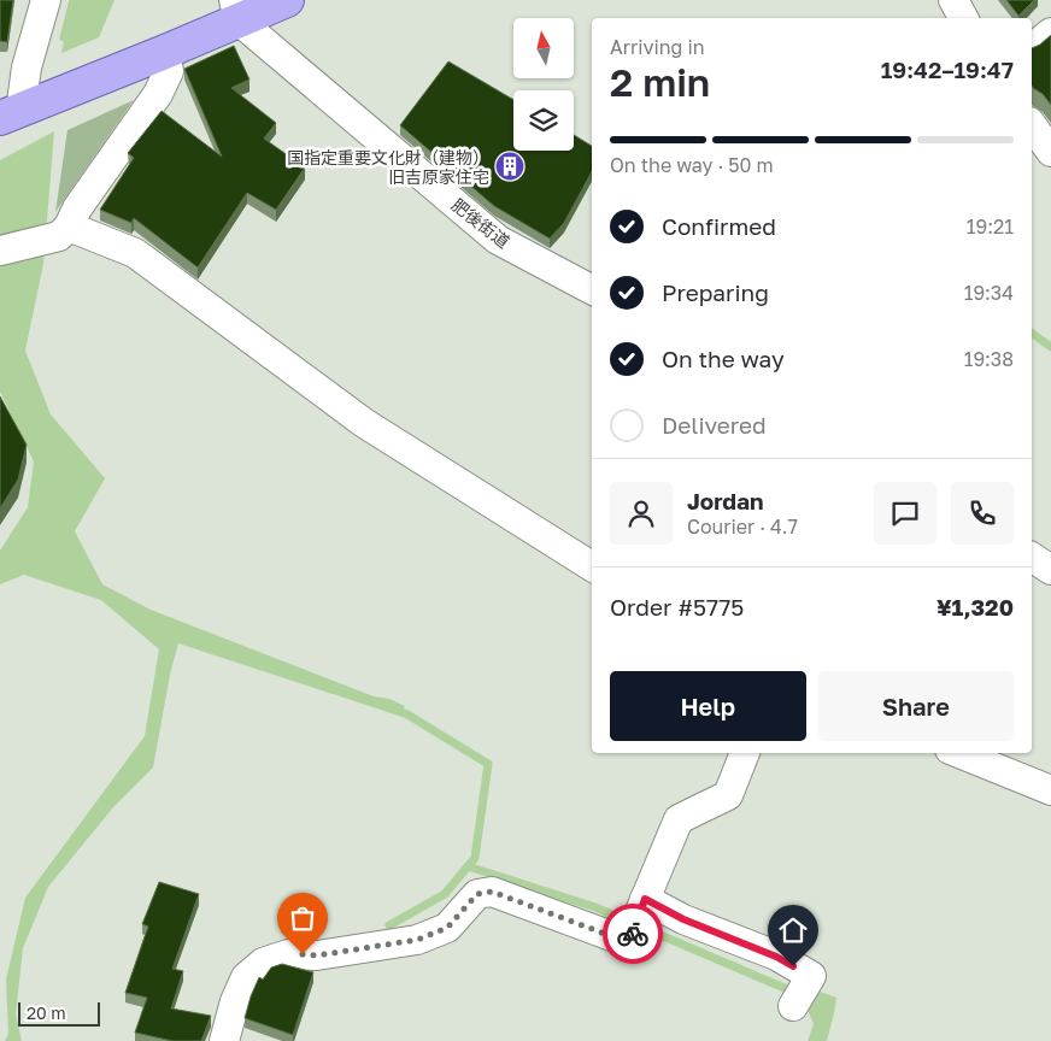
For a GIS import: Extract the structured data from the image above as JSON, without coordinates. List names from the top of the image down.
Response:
{
  "streets": {
    "street": ["肥後街道"]
  },
  "places": {
    "building": ["国指定重要文化財（建物） 旧吉原家住宅"]
  },
  "scale_bar": "20 m",
  "north": "top",
  "page": {
    "heading": ["2 min", "Arriving in", "19:42–19:47"],
    "panel": [
      "Jordan",
      "Courier · 4.7",
      "Order #5775",
      "¥1,320"
    ],
    "bar": "On the way · 50 m",
    "list": [
      ["Confirmed", "19:21"],
      ["Preparing", "19:34"],
      ["On the way", "19:38"],
      "Delivered"
    ],
    "buttons": ["Help", "Share"],
    "scale": "20 m"
  }
}
